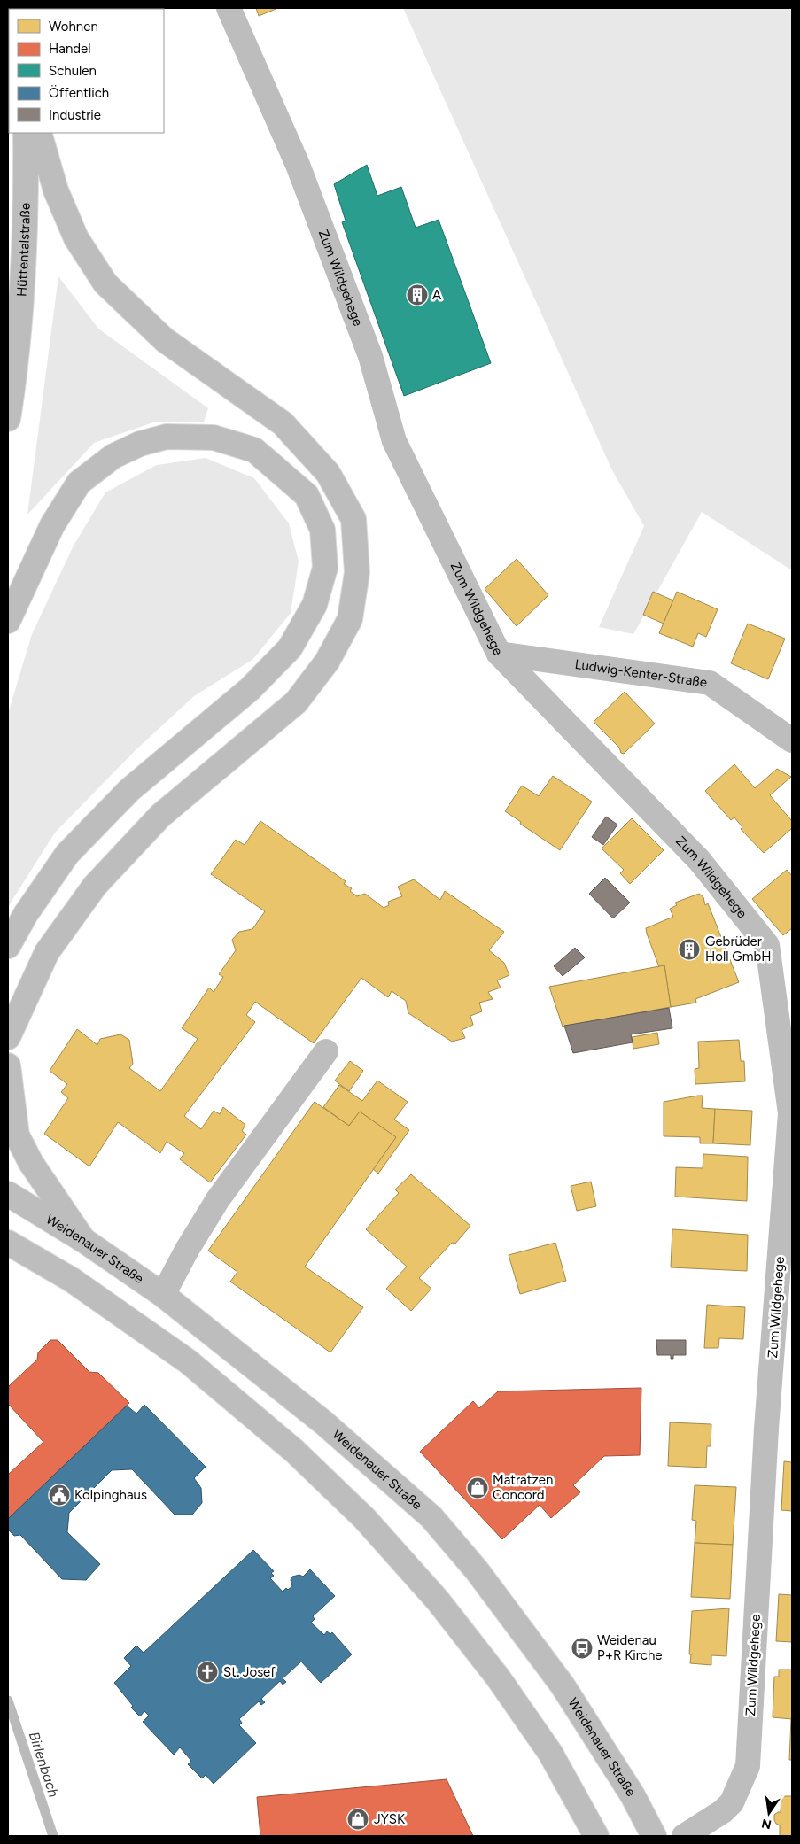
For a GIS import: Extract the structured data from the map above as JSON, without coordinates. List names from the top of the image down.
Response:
{
  "streets": {
    "main road": [
      "Hüttentalstraße",
      "Zum Wildgehege",
      "Ludwig-Kenter-Straße",
      "Weidenauer Straße"
    ]
  },
  "crossings": [
    ["Zum Wildgehege", "Ludwig-Kenter-Straße"]
  ],
  "water": ["Birlenbach"],
  "places": {
    "building": ["A", "Gebrüder Holl GmbH"],
    "shop": ["Matratzen Concord", "JYSK"],
    "public building": ["Kolpinghaus"],
    "bus stop": ["Weidenau P+R Kirche"],
    "church": ["St. Josef"]
  },
  "legend": [
    "Wohnen",
    "Handel",
    "Schulen",
    "Öffentlich",
    "Industrie"
  ],
  "north": "bottom"
}
